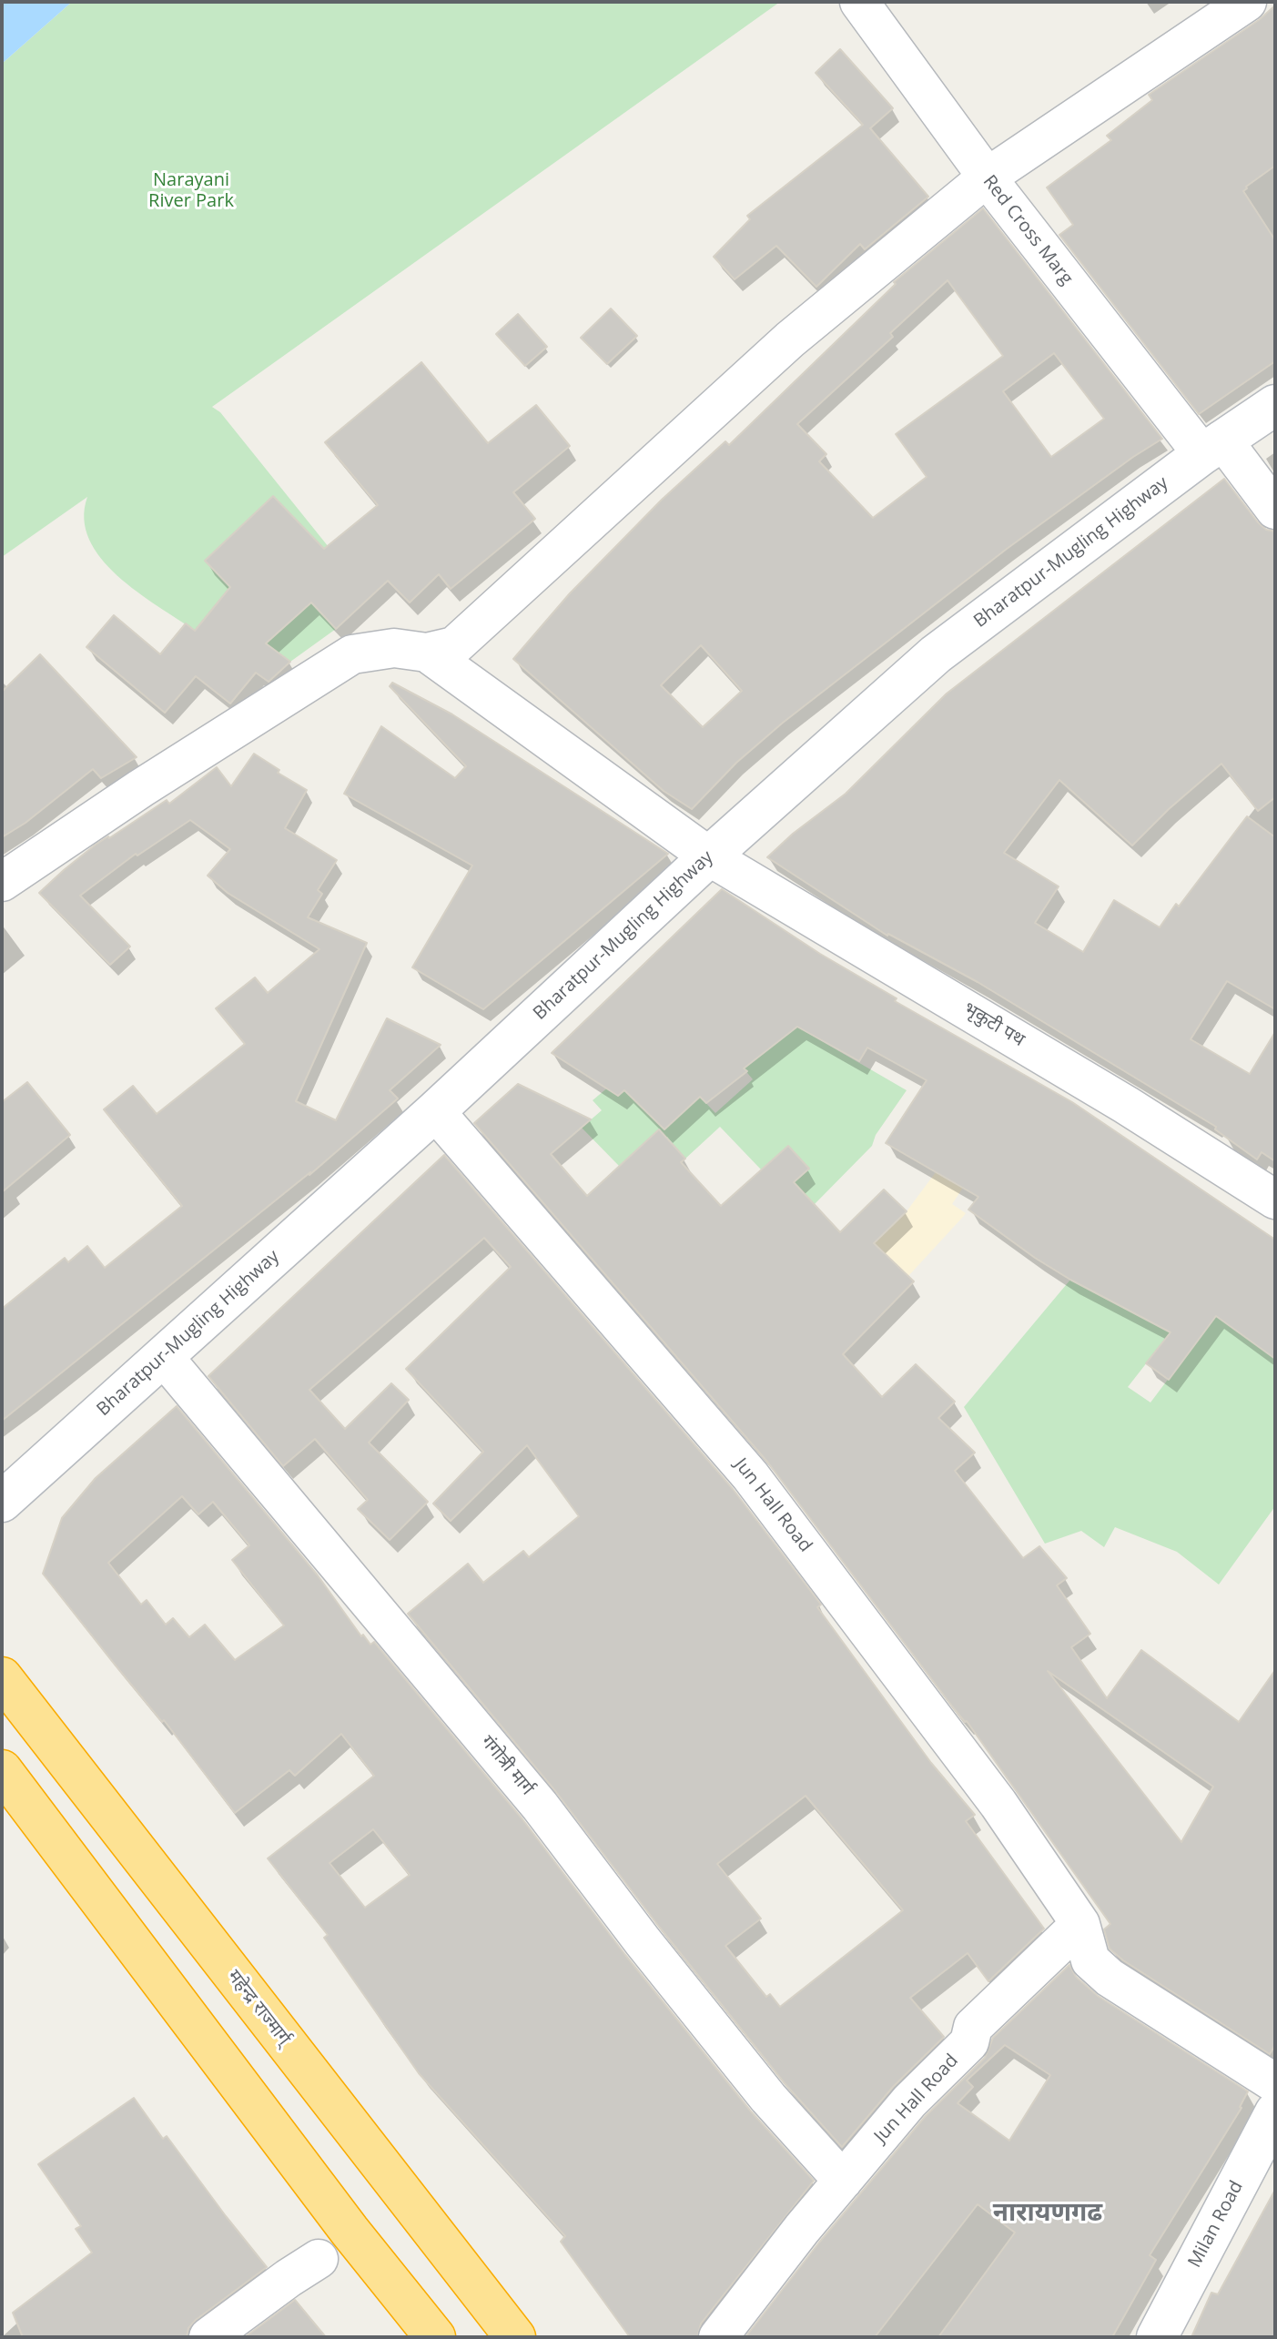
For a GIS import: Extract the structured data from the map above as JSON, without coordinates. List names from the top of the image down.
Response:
{
  "streets": {
    "highway": ["महेन्द्र राज्मार्ग्"],
    "main road": ["Bharatpur-Mugling Highway", "Milan Road"],
    "street": [
      "Red Cross Marg",
      "भृकुटी पथ",
      "Jun Hall Road",
      "गंगोत्री मार्ग"
    ]
  },
  "crossings": [
    ["Red Cross Marg", "Bharatpur-Mugling Highway"],
    ["Bharatpur-Mugling Highway", "भृकुटी पथ"],
    ["Bharatpur-Mugling Highway", "Jun Hall Road"],
    ["Bharatpur-Mugling Highway", "गंगोत्री मार्ग"],
    ["Jun Hall Road", "गंगोत्री मार्ग"]
  ],
  "districts": ["नारायणगढ"],
  "parks": ["Narayani River Park"]
}
